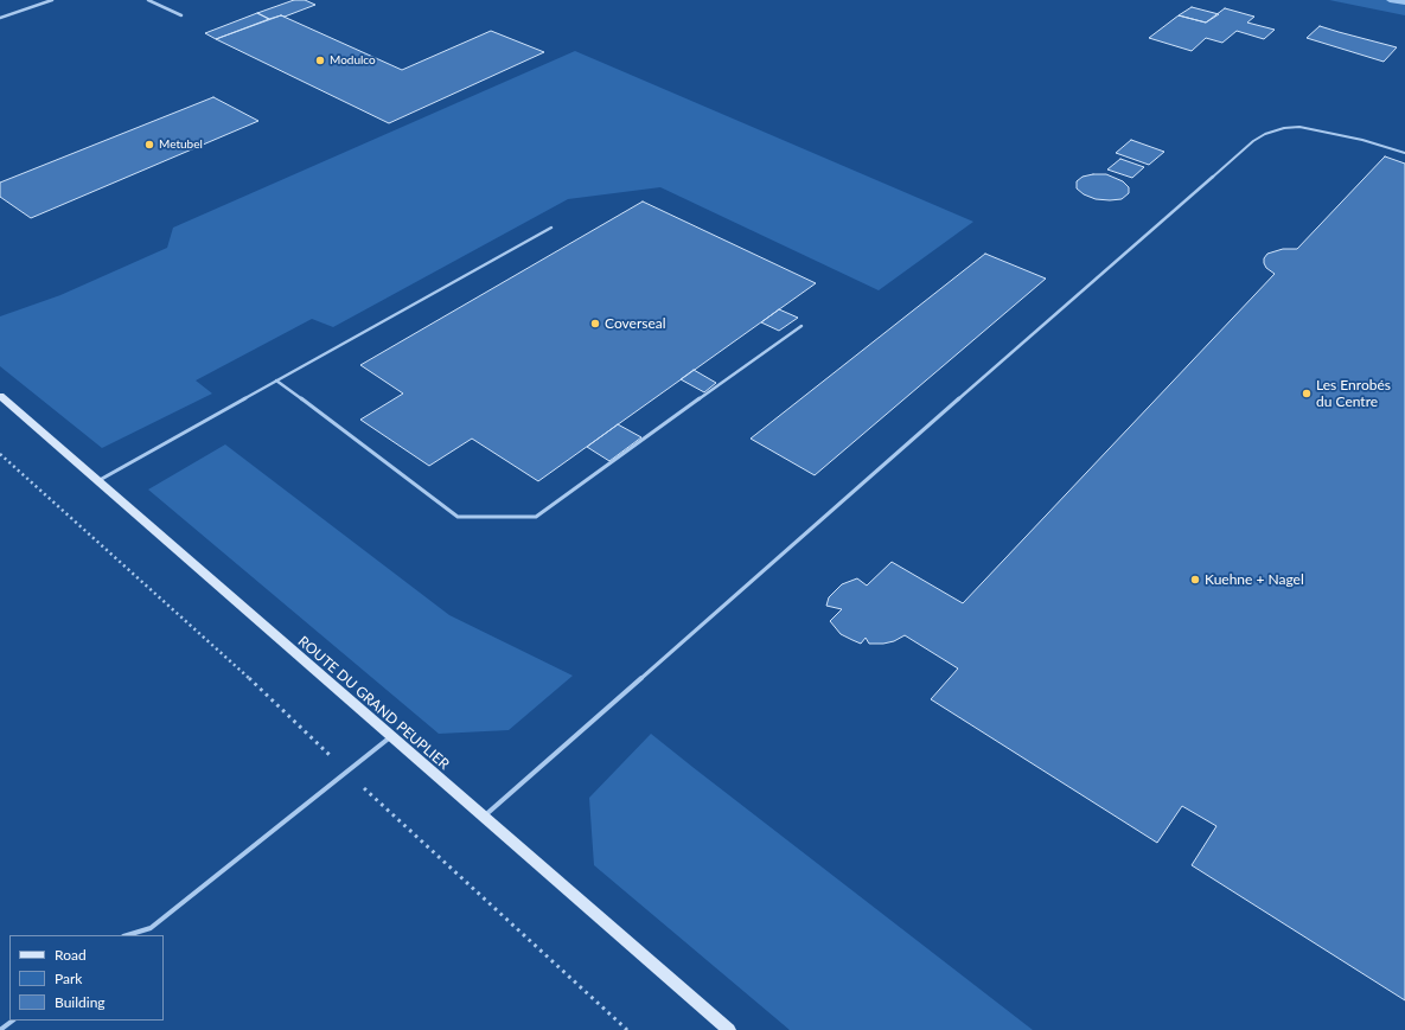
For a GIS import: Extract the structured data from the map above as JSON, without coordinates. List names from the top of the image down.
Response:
{
  "streets": {
    "main road": ["ROUTE DU GRAND PEUPLIER"]
  },
  "places": [
    "Modulco",
    "Metubel",
    "Coverseal",
    "Les Enrobés du Centre",
    "Kuehne + Nagel"
  ],
  "legend": ["Road", "Park", "Building"]
}
